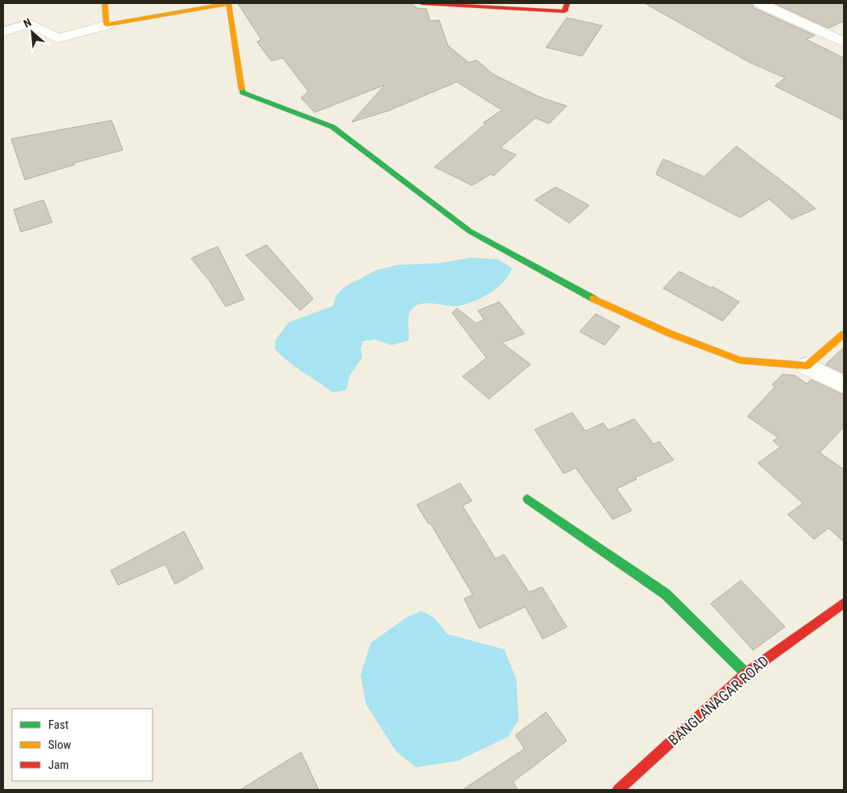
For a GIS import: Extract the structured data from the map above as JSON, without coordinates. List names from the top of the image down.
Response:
{
  "streets": {
    "street": ["BANGLANAGAR ROAD"]
  },
  "legend": ["Fast", "Slow", "Jam"],
  "north": "top left"
}
